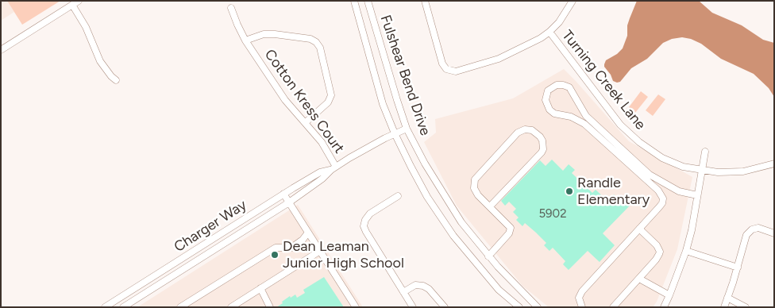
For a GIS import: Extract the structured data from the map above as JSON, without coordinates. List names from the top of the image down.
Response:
{
  "streets": {
    "street": [
      "Fulshear Bend Drive",
      "Turning Creek Lane",
      "Cotton Kress Court",
      "Charger Way"
    ]
  },
  "crossings": [
    ["Fulshear Bend Drive", "Charger Way"],
    ["Cotton Kress Court", "Charger Way"]
  ],
  "places": ["Randle Elementary", "Dean Leaman Junior High School"],
  "house_numbers": ["5902"]
}
